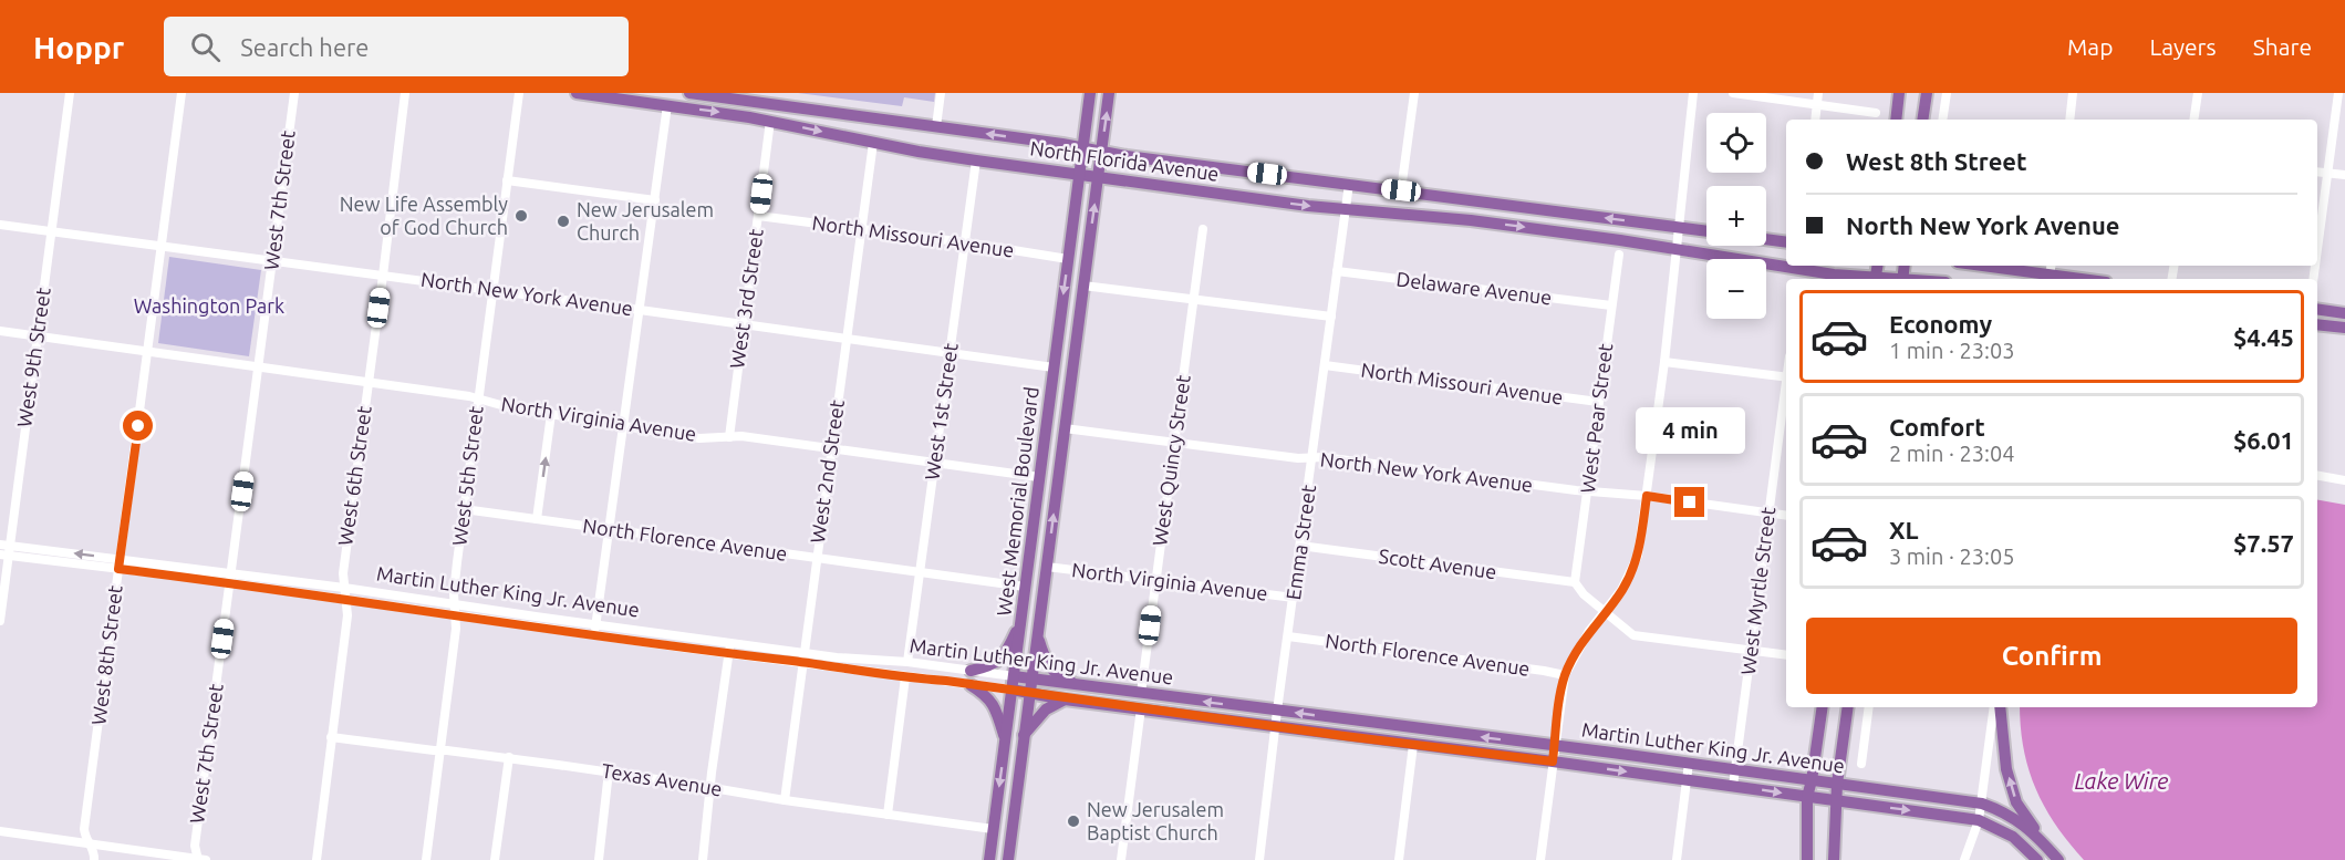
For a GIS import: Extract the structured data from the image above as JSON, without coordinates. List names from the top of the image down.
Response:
{
  "streets": {
    "main road": ["North Florida Avenue", "West Memorial Boulevard", "Martin Luther King Jr. Avenue"],
    "street": [
      "West 7th Street",
      "North Missouri Avenue",
      "Delaware Avenue",
      "North New York Avenue",
      "West 3rd Street",
      "West 9th Street",
      "West 1st Street",
      "West Pear Street",
      "North Virginia Avenue",
      "West Quincy Street",
      "West 2nd Street",
      "West 6th Street",
      "West 5th Street",
      "North Florence Avenue",
      "Emma Street",
      "Scott Avenue",
      "West Myrtle Street",
      "West 8th Street",
      "Texas Avenue"
    ]
  },
  "crossings": [
    ["North Florida Avenue", "West 3rd Street"],
    ["North Florida Avenue", "West 1st Street"],
    ["North Florida Avenue", "West 2nd Street"],
    ["North Florida Avenue", "West Memorial Boulevard"],
    ["North Florida Avenue", "Emma Street"],
    ["West 7th Street", "North New York Avenue"],
    ["West 7th Street", "North Virginia Avenue"],
    ["West 7th Street", "Martin Luther King Jr. Avenue"],
    ["North Missouri Avenue", "West 3rd Street"],
    ["North Missouri Avenue", "West 1st Street"],
    ["North Missouri Avenue", "West Pear Street"],
    ["North Missouri Avenue", "West 2nd Street"],
    ["North Missouri Avenue", "West Memorial Boulevard"],
    ["North Missouri Avenue", "Emma Street"],
    ["Delaware Avenue", "West Pear Street"],
    ["Delaware Avenue", "Emma Street"],
    ["North New York Avenue", "West 3rd Street"],
    ["North New York Avenue", "West 9th Street"],
    ["North New York Avenue", "West 1st Street"],
    ["North New York Avenue", "West Pear Street"],
    ["North New York Avenue", "West Quincy Street"],
    ["North New York Avenue", "West 2nd Street"],
    ["North New York Avenue", "West 6th Street"],
    ["North New York Avenue", "West 5th Street"],
    ["North New York Avenue", "West Memorial Boulevard"],
    ["North New York Avenue", "Emma Street"],
    ["North New York Avenue", "West Myrtle Street"],
    ["North New York Avenue", "West 8th Street"],
    ["West 3rd Street", "North Virginia Avenue"],
    ["West 9th Street", "North Virginia Avenue"],
    ["West 9th Street", "Martin Luther King Jr. Avenue"],
    ["West 1st Street", "North Virginia Avenue"],
    ["West 1st Street", "North Florence Avenue"],
    ["West 1st Street", "Martin Luther King Jr. Avenue"],
    ["West Pear Street", "Scott Avenue"],
    ["North Virginia Avenue", "West Quincy Street"],
    ["North Virginia Avenue", "West 2nd Street"],
    ["North Virginia Avenue", "West 6th Street"],
    ["North Virginia Avenue", "West 5th Street"],
    ["North Virginia Avenue", "West Memorial Boulevard"],
    ["North Virginia Avenue", "Emma Street"],
    ["North Virginia Avenue", "West 8th Street"],
    ["West Quincy Street", "Martin Luther King Jr. Avenue"],
    ["West 2nd Street", "North Florence Avenue"],
    ["West 2nd Street", "Martin Luther King Jr. Avenue"],
    ["West 2nd Street", "Texas Avenue"],
    ["West 6th Street", "Martin Luther King Jr. Avenue"],
    ["West 6th Street", "Texas Avenue"],
    ["West 5th Street", "North Florence Avenue"],
    ["West 5th Street", "Martin Luther King Jr. Avenue"],
    ["West 5th Street", "Texas Avenue"],
    ["West Memorial Boulevard", "North Florence Avenue"],
    ["West Memorial Boulevard", "Martin Luther King Jr. Avenue"],
    ["West Memorial Boulevard", "Texas Avenue"],
    ["North Florence Avenue", "Emma Street"],
    ["Emma Street", "Scott Avenue"],
    ["Emma Street", "Martin Luther King Jr. Avenue"],
    ["West Myrtle Street", "Martin Luther King Jr. Avenue"],
    ["Martin Luther King Jr. Avenue", "West 8th Street"]
  ],
  "water": ["Lake Wire"],
  "parks": ["Washington Park"],
  "places": ["New Life Assembly of God Church", "New Jerusalem Church", "New Jerusalem Baptist Church"],
  "page": {
    "header": "Hoppr",
    "search": "Search here",
    "nav": ["Map", "Layers", "Share"],
    "map_buttons": ["+", "−"],
    "banner": ["West 8th Street", "North New York Avenue"],
    "list": [
      {
        "name": "Economy",
        "note": "1 min · 23:03",
        "value": "$4.45"
      },
      {
        "name": "Comfort",
        "note": "2 min · 23:04",
        "value": "$6.01"
      },
      {
        "name": "XL",
        "note": "3 min · 23:05",
        "value": "$7.57"
      }
    ],
    "bubble": "4 min",
    "buttons": "Confirm"
  }
}
